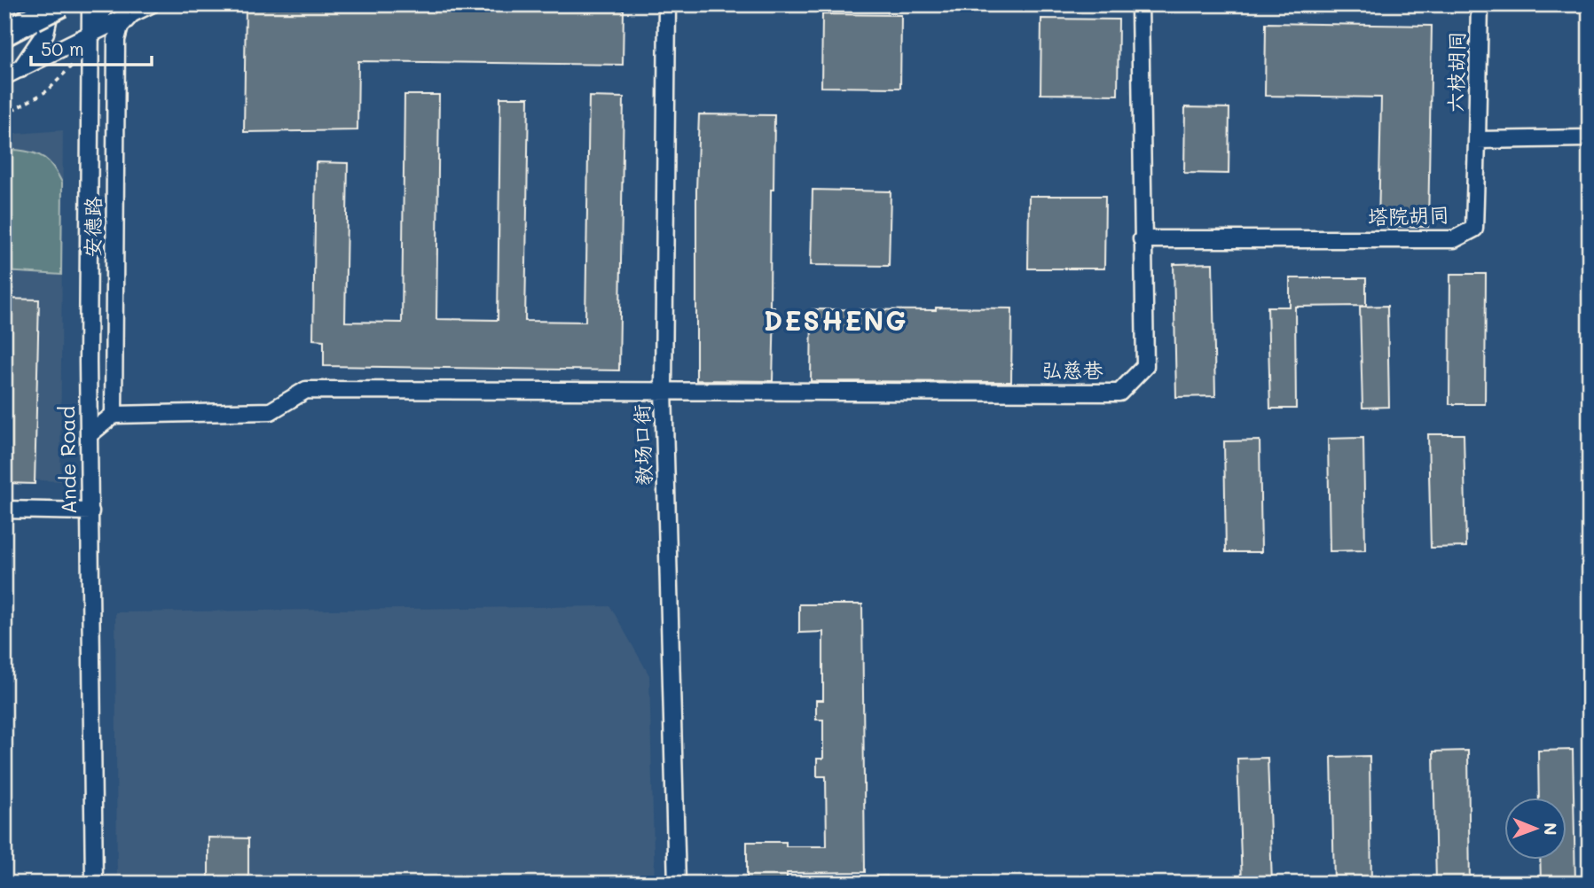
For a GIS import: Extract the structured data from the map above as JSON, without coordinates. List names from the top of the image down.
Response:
{
  "streets": {
    "street": [
      "六枝胡同",
      "塔院胡同",
      "安德路",
      "弘慈巷",
      "教场口街",
      "Ande Road"
    ]
  },
  "crossings": [
    ["六枝胡同", "塔院胡同"],
    ["塔院胡同", "弘慈巷"],
    ["安德路", "弘慈巷"],
    ["弘慈巷", "教场口街"]
  ],
  "districts": ["DESHENG"],
  "scale_bar": "50 m",
  "north": "right"
}
